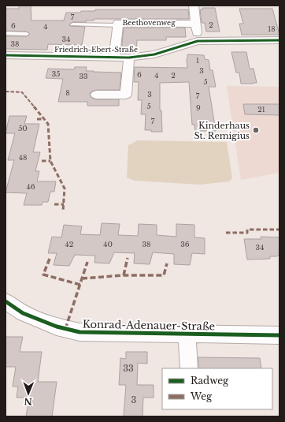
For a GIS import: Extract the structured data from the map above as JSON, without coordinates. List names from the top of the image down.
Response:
{
  "streets": {
    "street": ["Beethovenweg", "Friedrich-Ebert-Straße", "Konrad-Adenauer-Straße"]
  },
  "crossings": [
    ["Beethovenweg", "Friedrich-Ebert-Straße"]
  ],
  "places": ["Kinderhaus St. Remigius"],
  "house_numbers": [
    "7",
    "2",
    "6",
    "4",
    "18",
    "34",
    "38",
    "1",
    "3",
    "35",
    "6",
    "4",
    "2",
    "33",
    "5",
    "8",
    "3",
    "7",
    "5",
    "9",
    "21",
    "7",
    "50",
    "48",
    "46",
    "42",
    "40",
    "38",
    "36",
    "34",
    "33",
    "3"
  ],
  "legend": ["Radweg", "Weg"],
  "north": "bottom"
}
